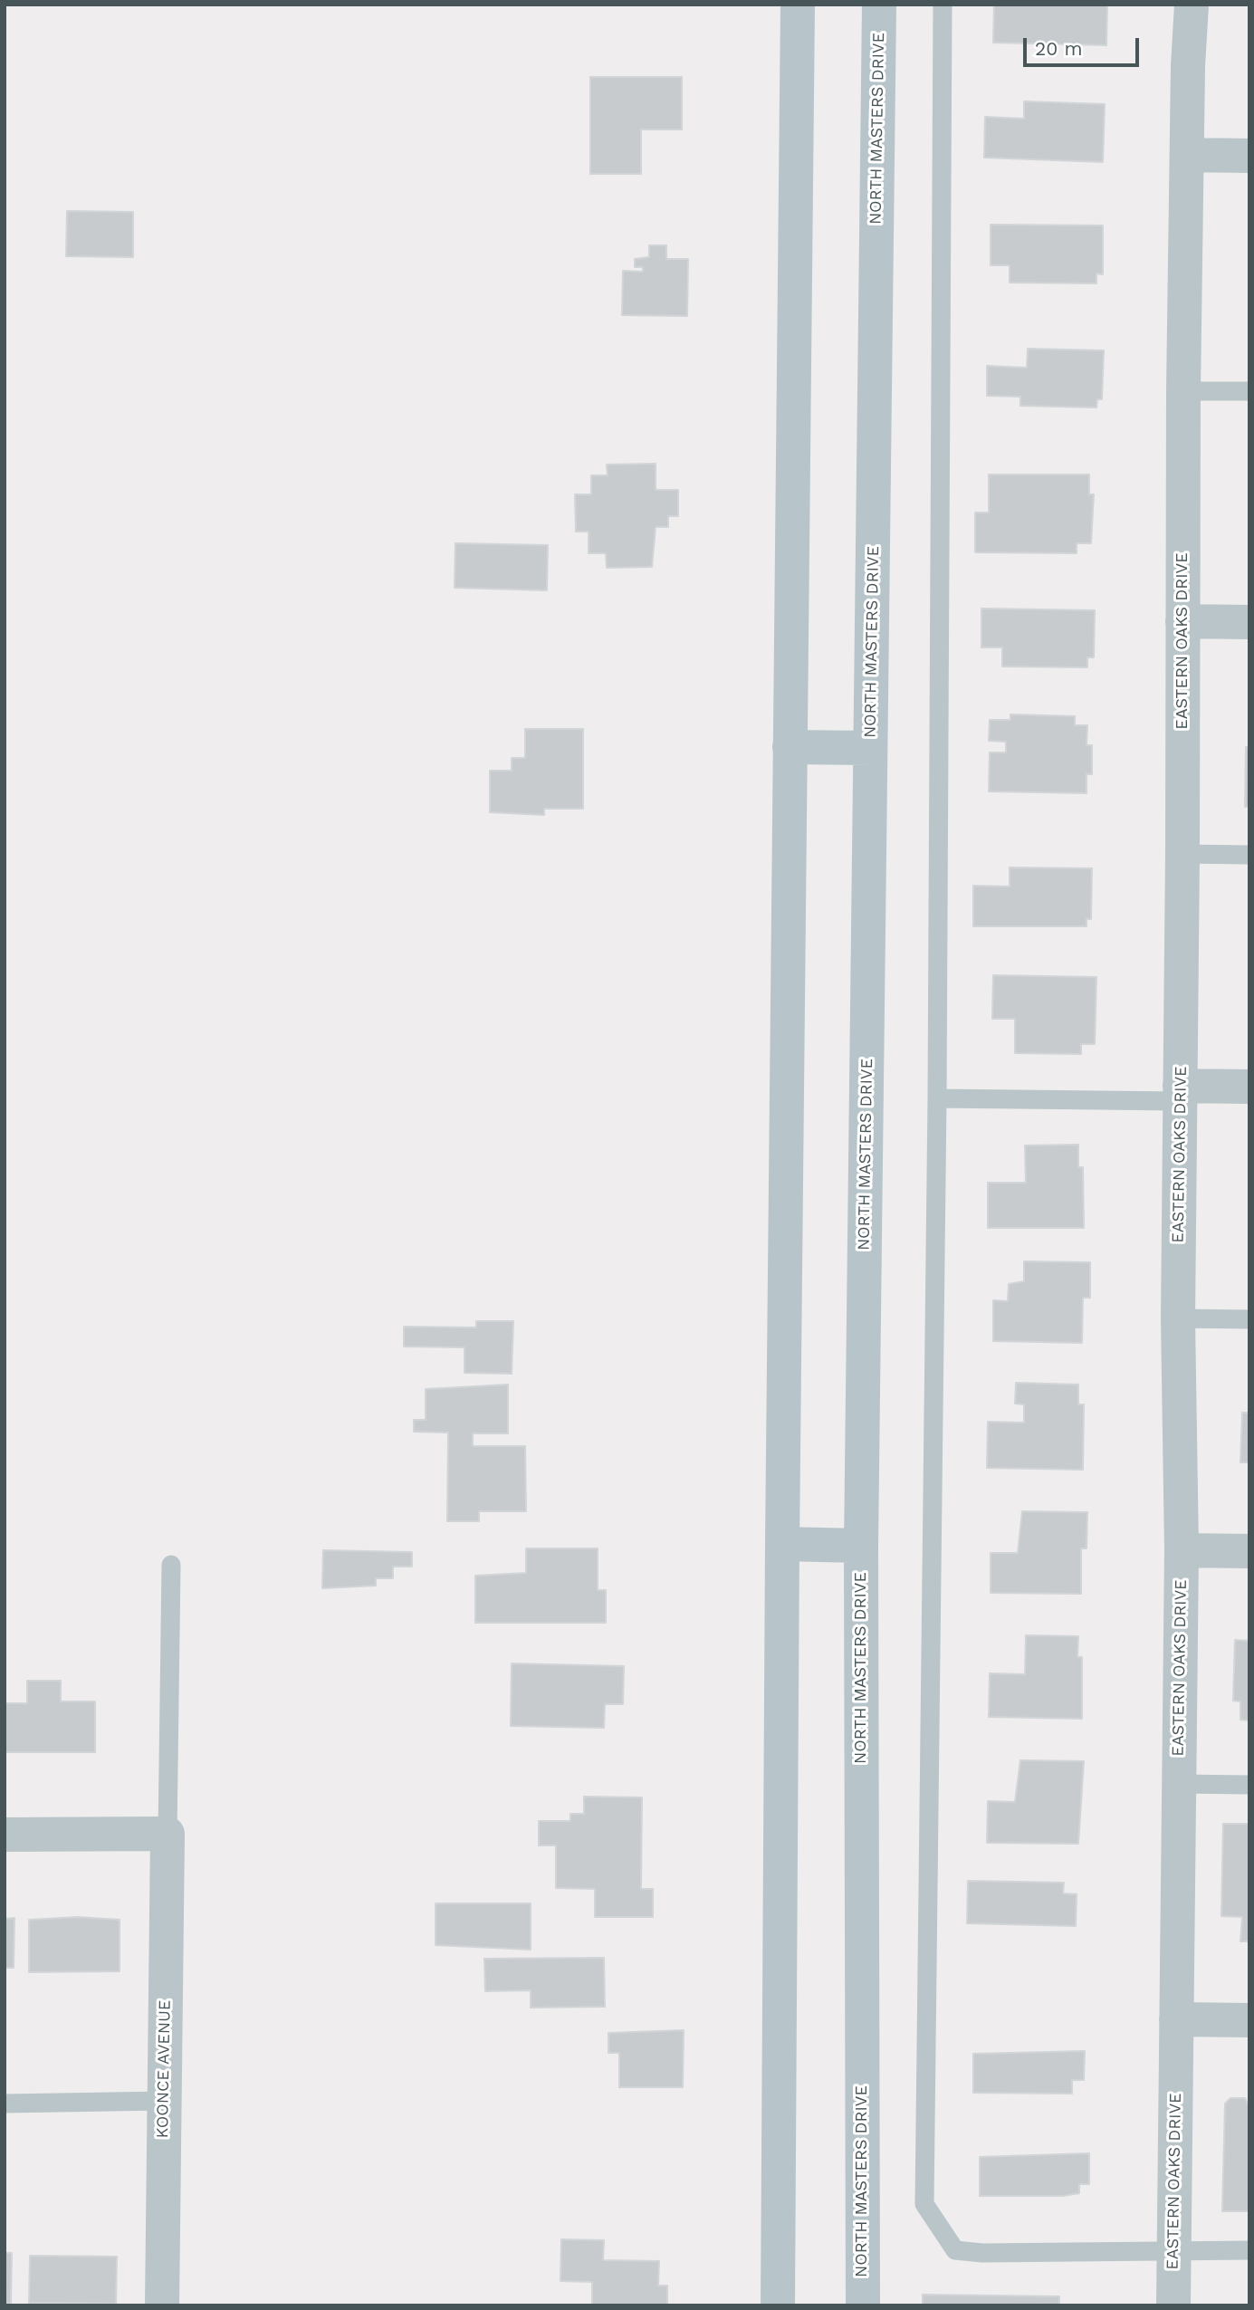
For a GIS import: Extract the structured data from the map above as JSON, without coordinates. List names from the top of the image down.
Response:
{
  "streets": {
    "main road": ["NORTH MASTERS DRIVE"],
    "street": ["EASTERN OAKS DRIVE", "KOONCE AVENUE"]
  },
  "scale_bar": "20 m"
}
